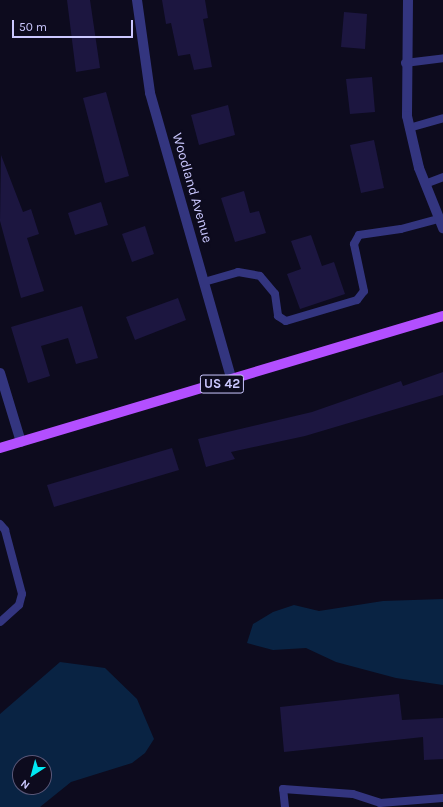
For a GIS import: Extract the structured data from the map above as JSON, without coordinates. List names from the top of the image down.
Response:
{
  "streets": {
    "main road": ["US 42"],
    "street": ["Woodland Avenue"]
  },
  "crossings": [
    ["Woodland Avenue", "US 42"]
  ],
  "scale_bar": "50 m",
  "north": "bottom left"
}
